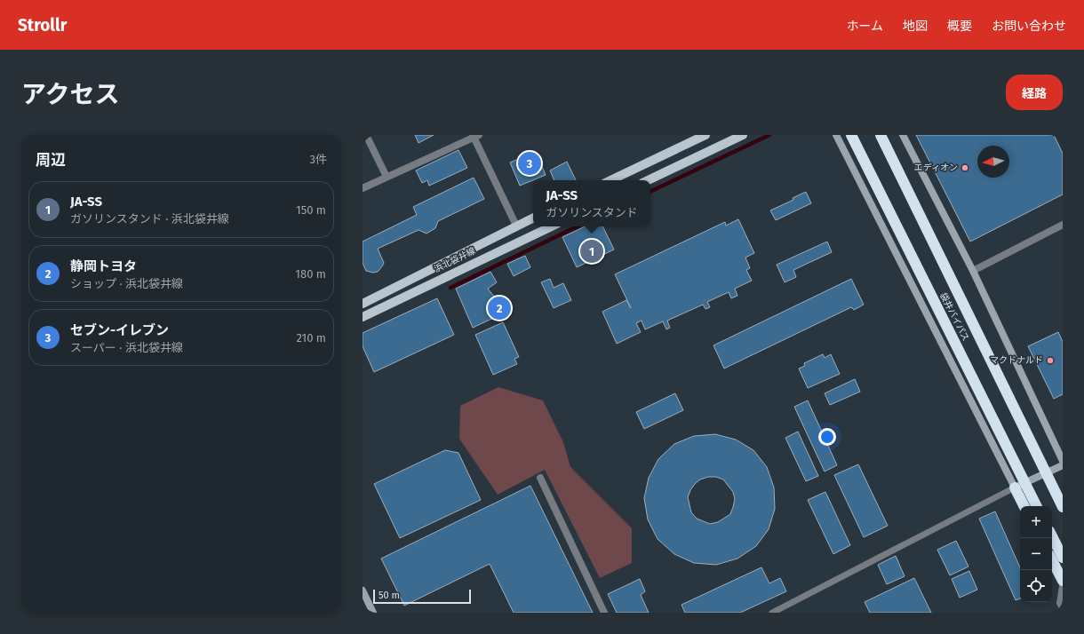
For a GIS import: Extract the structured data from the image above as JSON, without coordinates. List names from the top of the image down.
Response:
{
  "streets": {
    "highway": ["袋井バイパス"],
    "main road": ["浜北袋井線"]
  },
  "places": ["エディオン", "マクドナルド"],
  "scale_bar": "50 m",
  "north": "left",
  "page": {
    "header": "Strollr",
    "nav": [
      "ホーム",
      "地図",
      "概要",
      "お問い合わせ"
    ],
    "title": "アクセス",
    "buttons": "経路",
    "heading": ["周辺", "3件"],
    "pins": ["3", "1", "2"],
    "popup": ["JA-SS", "ガソリンスタンド"],
    "list": [
      {
        "mark": "1",
        "name": "JA-SS",
        "note": "ガソリンスタンド · 浜北袋井線",
        "value": "150 m"
      },
      {
        "mark": "2",
        "name": "静岡トヨタ",
        "note": "ショップ · 浜北袋井線",
        "value": "180 m"
      },
      {
        "mark": "3",
        "name": "セブン-イレブン",
        "note": "スーパー · 浜北袋井線",
        "value": "210 m"
      }
    ],
    "map_buttons": ["+", "−"],
    "scale": "50 m"
  }
}
